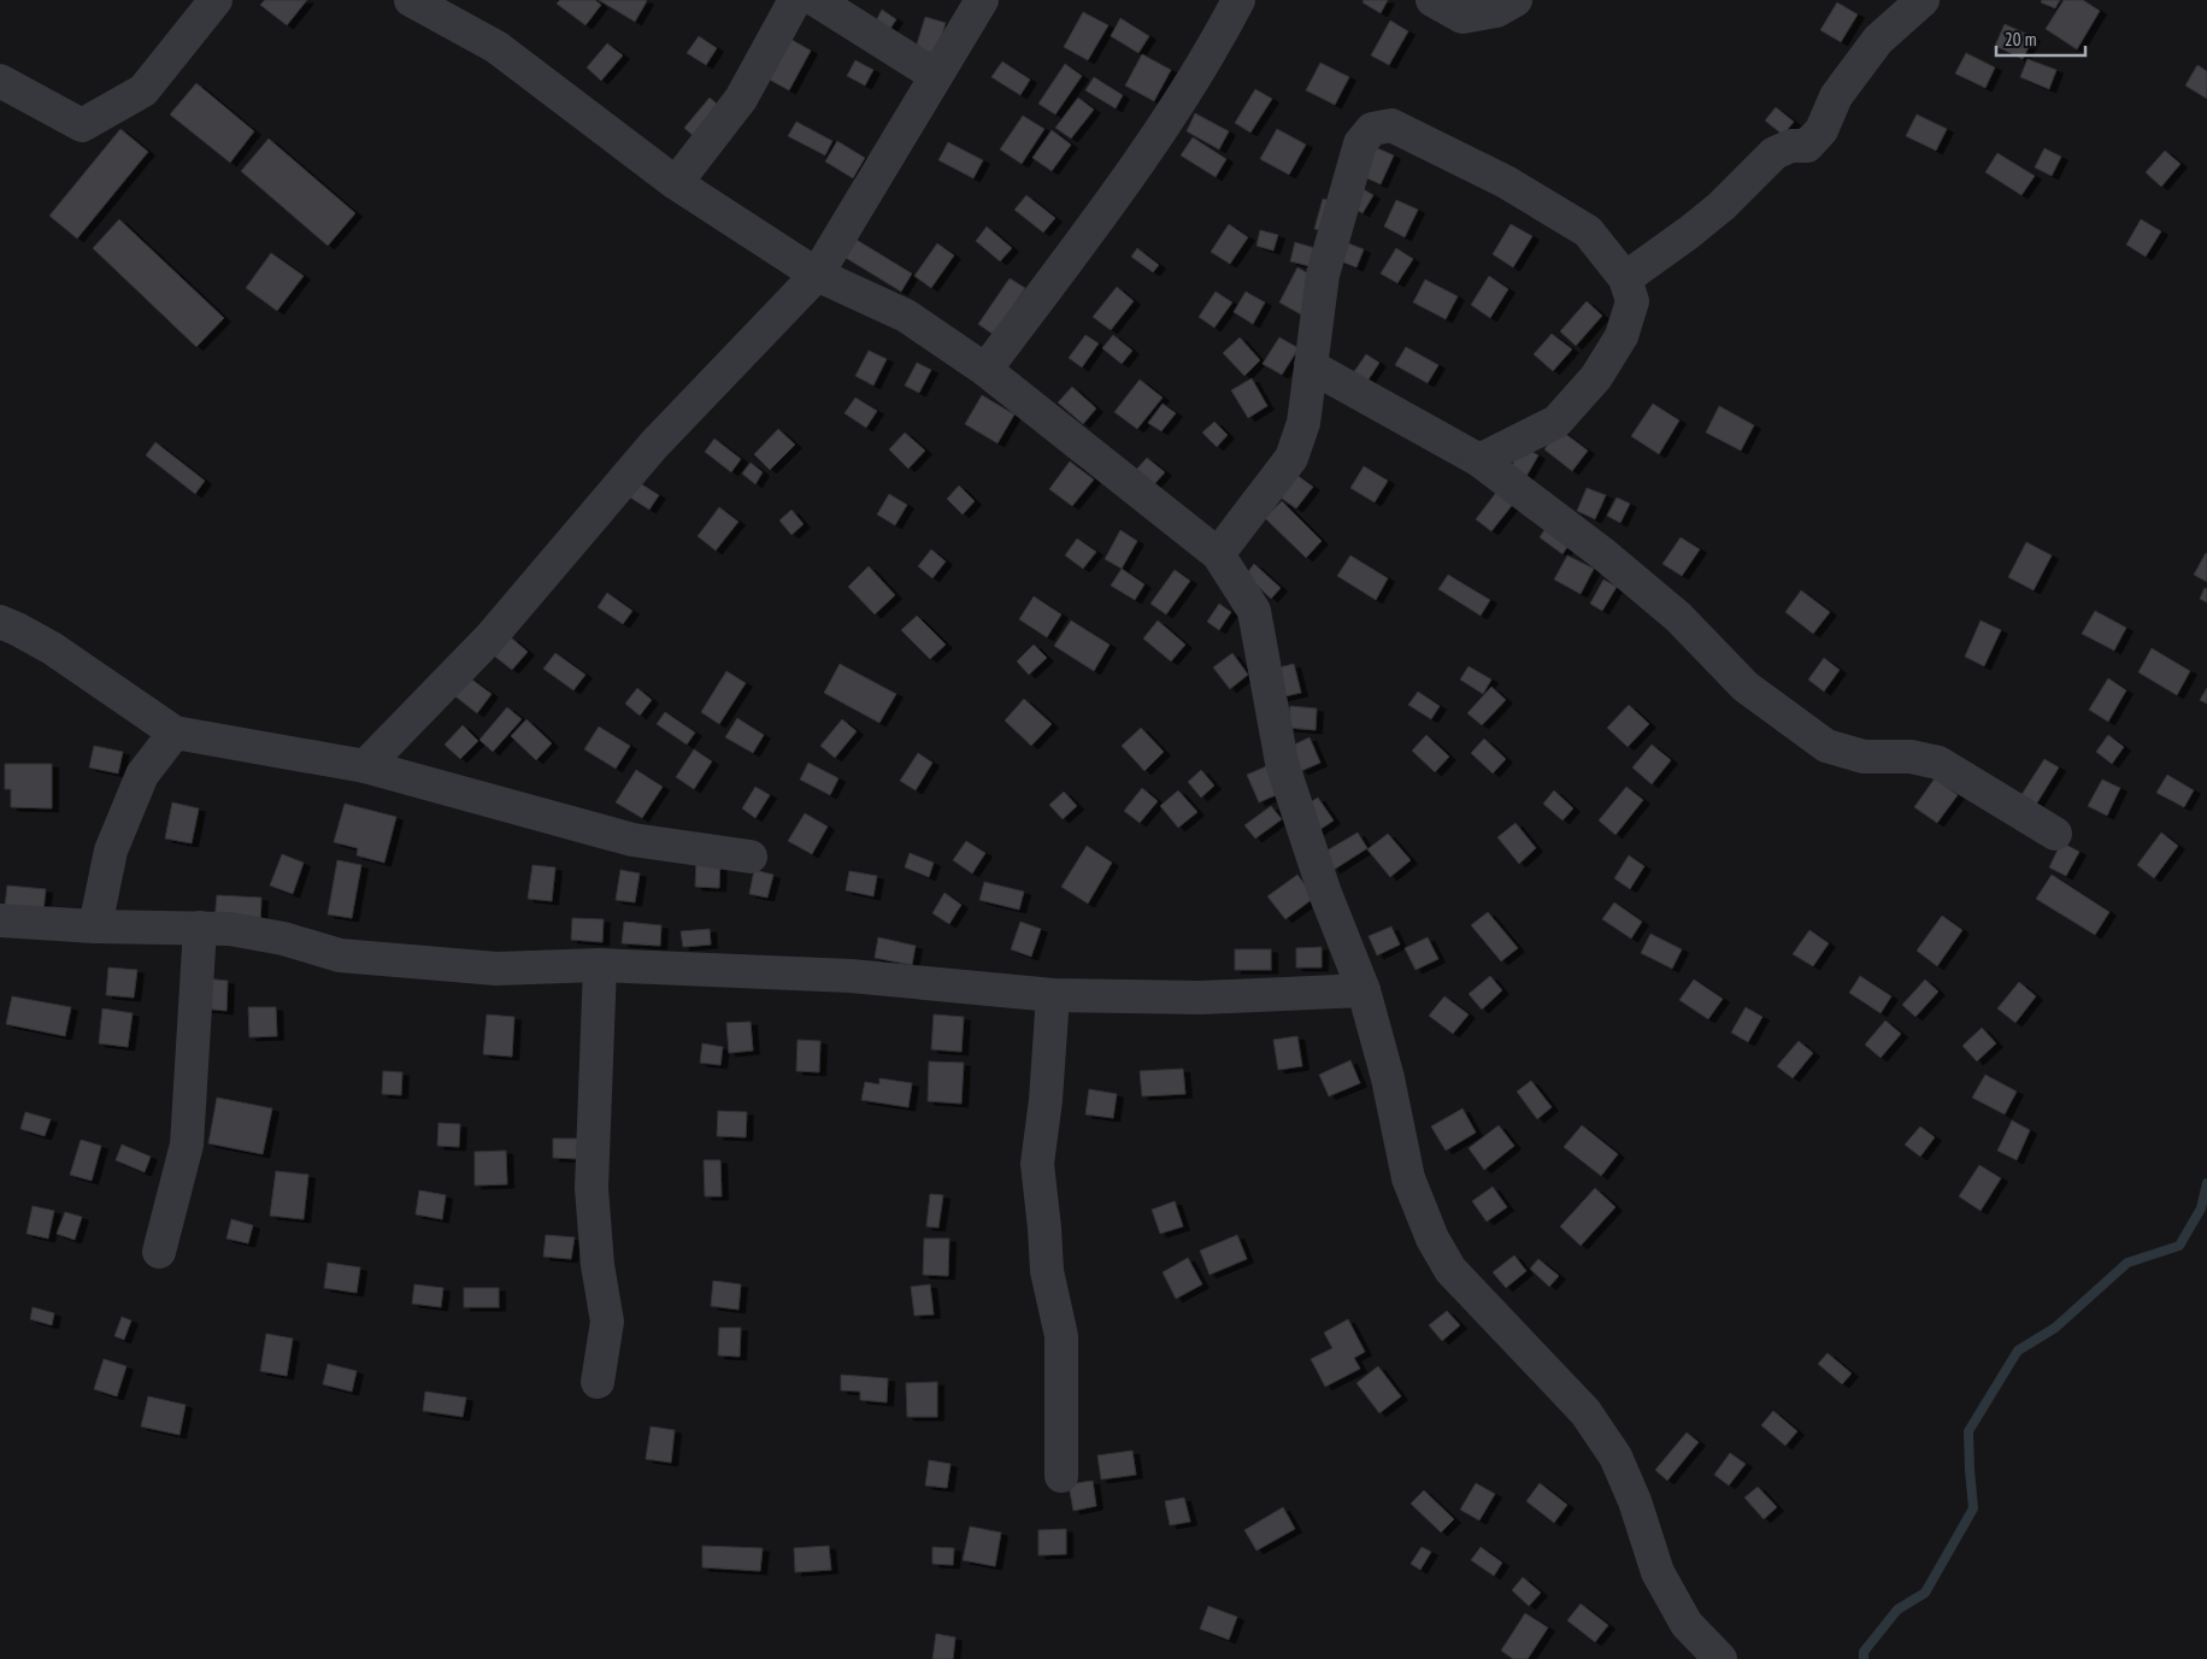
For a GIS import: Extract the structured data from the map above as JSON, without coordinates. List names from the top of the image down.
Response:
{
  "scale_bar": "20 m"
}
